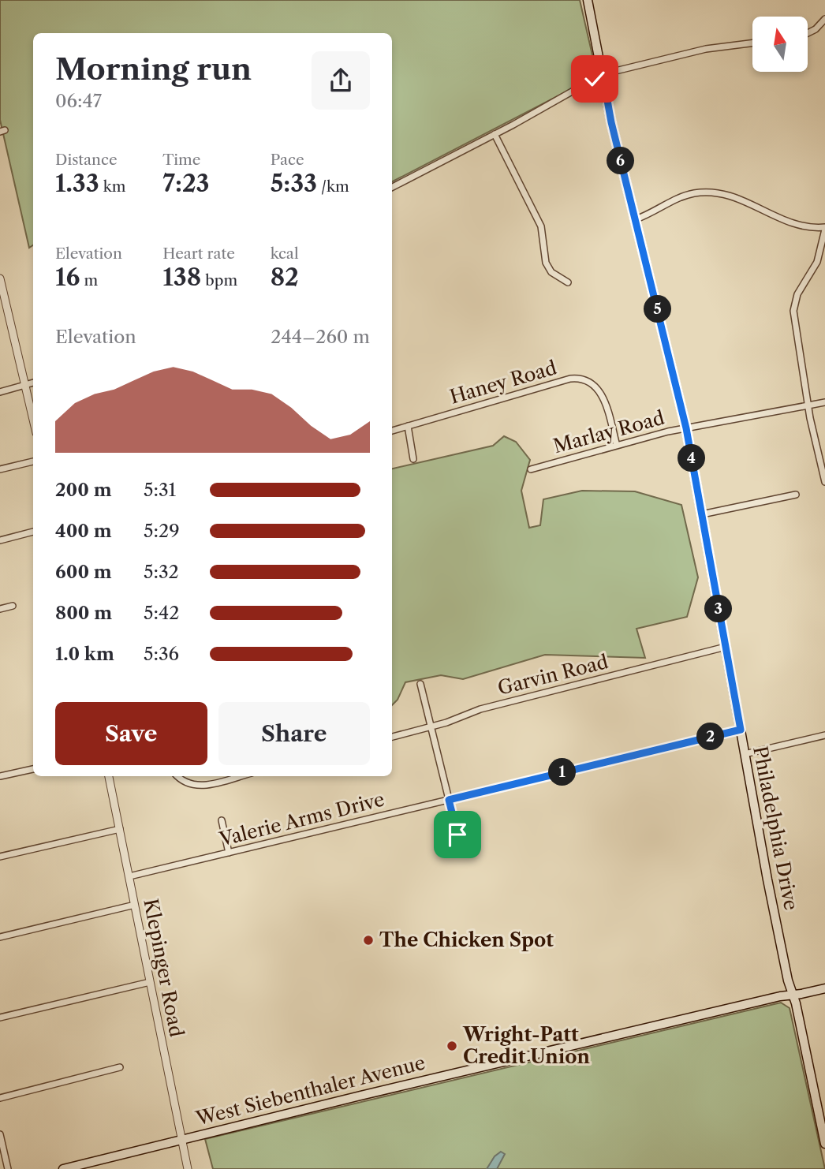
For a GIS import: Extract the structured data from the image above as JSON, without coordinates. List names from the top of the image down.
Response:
{
  "streets": {
    "main road": ["Philadelphia Drive", "West Siebenthaler Avenue"],
    "street": [
      "Haney Road",
      "Marlay Road",
      "Garvin Road",
      "Valerie Arms Drive",
      "Klepinger Road"
    ]
  },
  "crossings": [
    ["Haney Road", "Marlay Road"],
    ["Marlay Road", "Philadelphia Drive"],
    ["Garvin Road", "Philadelphia Drive"],
    ["Valerie Arms Drive", "Philadelphia Drive"],
    ["Valerie Arms Drive", "Klepinger Road"],
    ["Philadelphia Drive", "West Siebenthaler Avenue"],
    ["Klepinger Road", "West Siebenthaler Avenue"]
  ],
  "places": ["The Chicken Spot", "Wright-Patt Credit Union"],
  "north": "top",
  "page": {
    "heading": ["Morning run", "06:47"],
    "stats": [
      ["Distance", "1.33 km"],
      ["Time", "7:23"],
      ["Pace", "5:33 /km"],
      ["Elevation", "16 m"],
      ["Heart rate", "138 bpm"],
      ["kcal", "82"]
    ],
    "pins": [
      "6",
      "5",
      "4",
      "3",
      "2",
      "1"
    ],
    "chart": ["Elevation", "244–260 m"],
    "list": [
      {
        "name": "200 m",
        "note": "5:31"
      },
      {
        "name": "400 m",
        "note": "5:29"
      },
      {
        "name": "600 m",
        "note": "5:32"
      },
      {
        "name": "800 m",
        "note": "5:42"
      },
      {
        "name": "1.0 km",
        "note": "5:36"
      }
    ],
    "buttons": ["Save", "Share"]
  }
}
